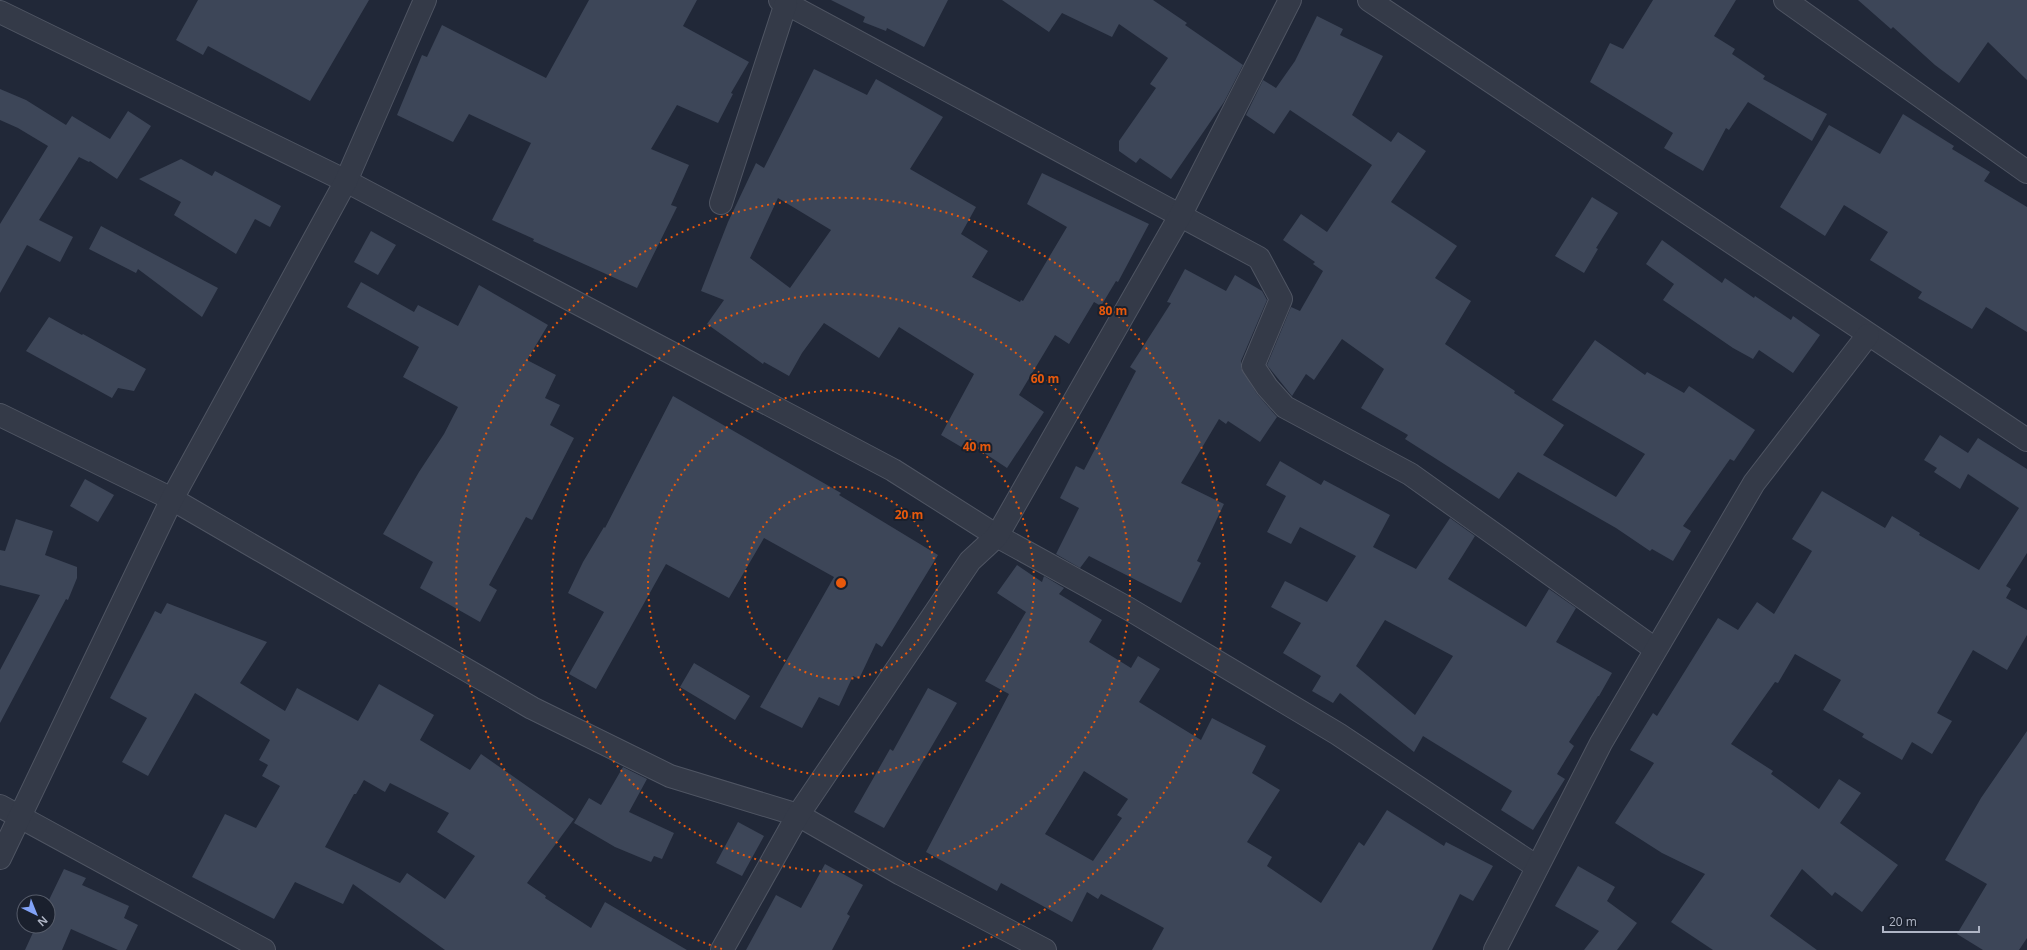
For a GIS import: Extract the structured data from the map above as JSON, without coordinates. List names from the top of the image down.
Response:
{
  "scale_bar": "20 m",
  "north": "bottom right",
  "rings": [
    "80 m",
    "60 m",
    "40 m",
    "20 m"
  ]
}
